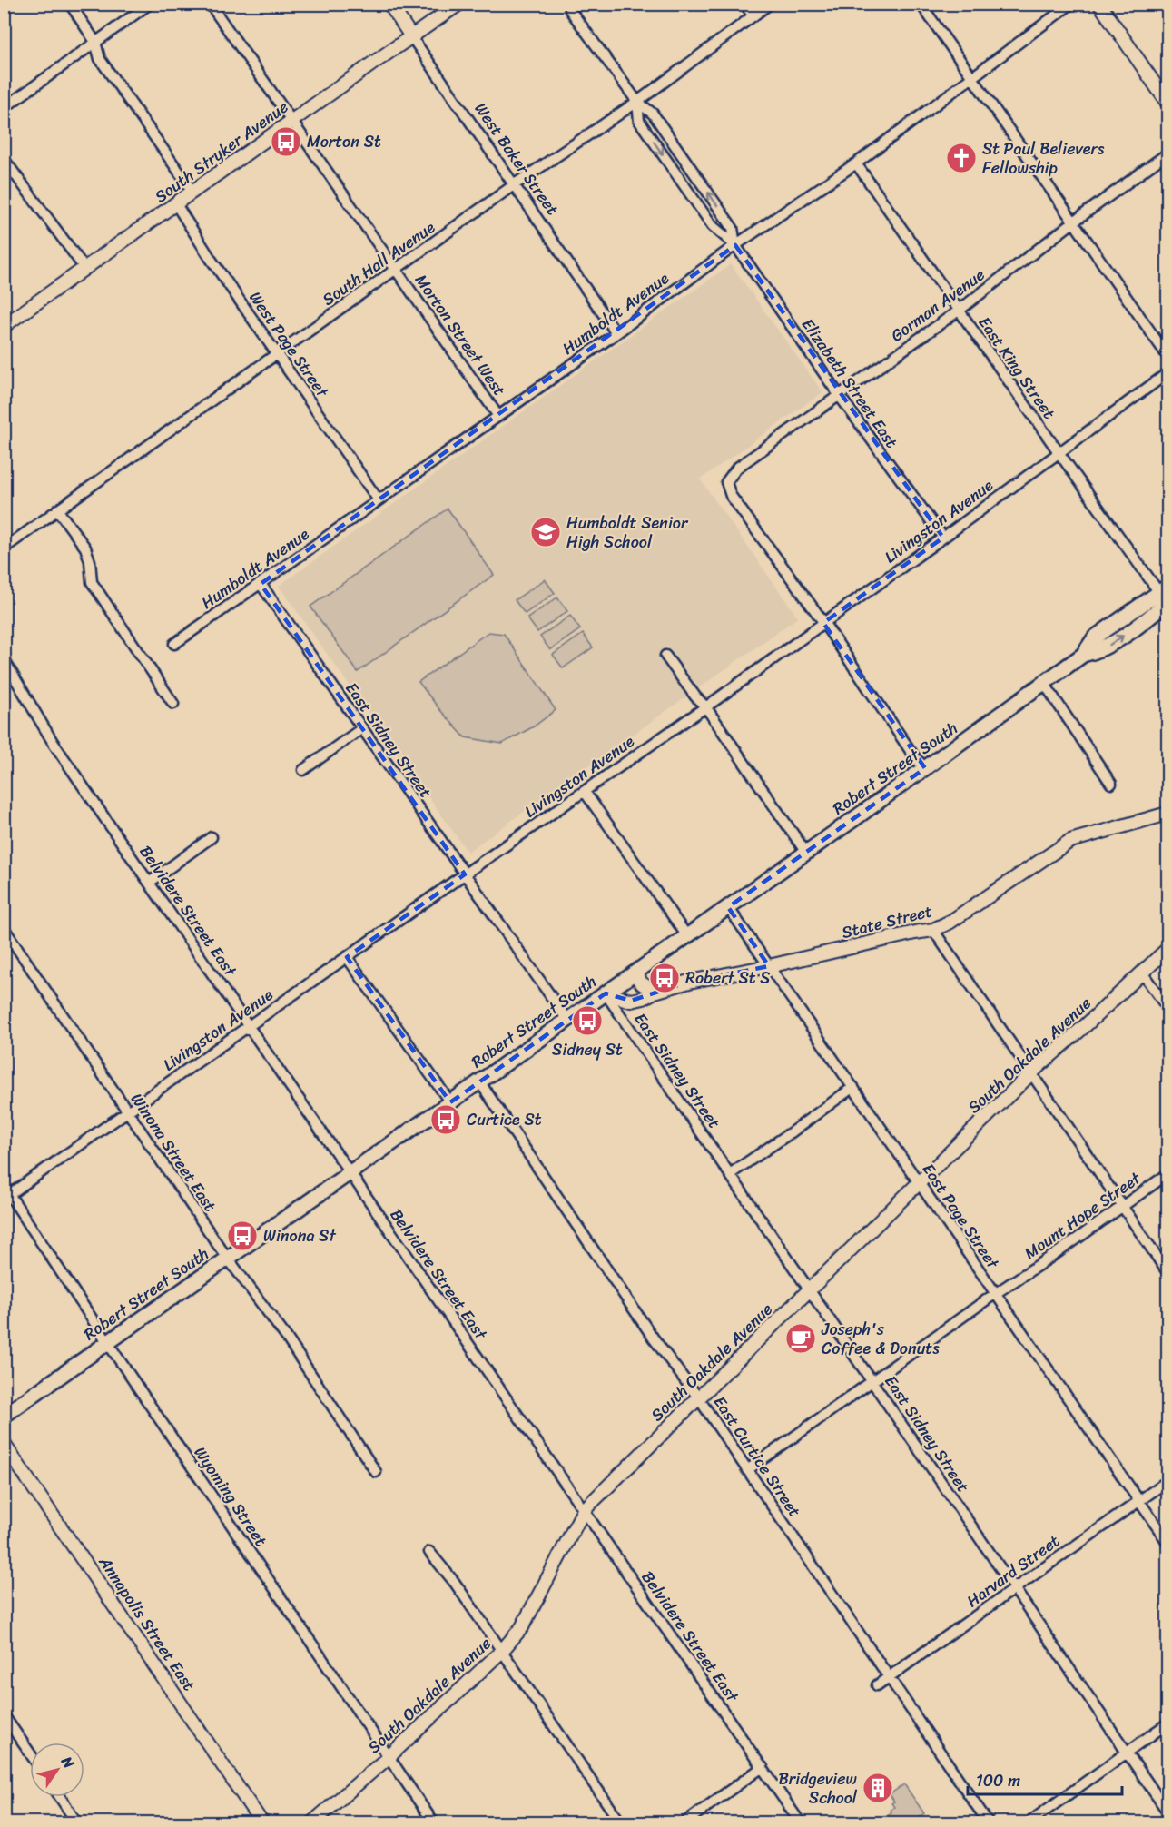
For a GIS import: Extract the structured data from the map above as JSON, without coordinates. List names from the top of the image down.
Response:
{
  "streets": {
    "main road": ["Robert Street South"],
    "street": [
      "South Stryker Avenue",
      "West Baker Street",
      "South Hall Avenue",
      "Gorman Avenue",
      "Humboldt Avenue",
      "Morton Street West",
      "West Page Street",
      "East King Street",
      "Elizabeth Street East",
      "Livingston Avenue",
      "East Sidney Street",
      "Belvidere Street East",
      "State Street",
      "South Oakdale Avenue",
      "Winona Street East",
      "East Page Street",
      "Mount Hope Street",
      "East Curtice Street",
      "Wyoming Street",
      "Harvard Street",
      "Annapolis Street East"
    ]
  },
  "crossings": [
    ["South Stryker Avenue", "West Baker Street"],
    ["South Stryker Avenue", "Morton Street West"],
    ["South Stryker Avenue", "West Page Street"],
    ["West Baker Street", "South Hall Avenue"],
    ["West Baker Street", "Humboldt Avenue"],
    ["South Hall Avenue", "Morton Street West"],
    ["South Hall Avenue", "West Page Street"],
    ["South Hall Avenue", "Elizabeth Street East"],
    ["Gorman Avenue", "East King Street"],
    ["Gorman Avenue", "Elizabeth Street East"],
    ["Gorman Avenue", "Livingston Avenue"],
    ["Humboldt Avenue", "Morton Street West"],
    ["Humboldt Avenue", "West Page Street"],
    ["Humboldt Avenue", "East King Street"],
    ["Humboldt Avenue", "Elizabeth Street East"],
    ["Humboldt Avenue", "East Sidney Street"],
    ["East King Street", "Livingston Avenue"],
    ["East King Street", "Robert Street South"],
    ["Elizabeth Street East", "Livingston Avenue"],
    ["Livingston Avenue", "East Sidney Street"],
    ["Livingston Avenue", "Belvidere Street East"],
    ["Livingston Avenue", "Winona Street East"],
    ["Livingston Avenue", "Wyoming Street"],
    ["East Sidney Street", "Robert Street South"],
    ["East Sidney Street", "State Street"],
    ["East Sidney Street", "South Oakdale Avenue"],
    ["East Sidney Street", "Mount Hope Street"],
    ["East Sidney Street", "Harvard Street"],
    ["Robert Street South", "Belvidere Street East"],
    ["Robert Street South", "State Street"],
    ["Robert Street South", "Winona Street East"],
    ["Robert Street South", "East Page Street"],
    ["Robert Street South", "East Curtice Street"],
    ["Robert Street South", "Wyoming Street"],
    ["Belvidere Street East", "South Oakdale Avenue"],
    ["State Street", "East Page Street"],
    ["South Oakdale Avenue", "East Page Street"],
    ["South Oakdale Avenue", "East Curtice Street"],
    ["South Oakdale Avenue", "Wyoming Street"],
    ["East Page Street", "Mount Hope Street"],
    ["East Page Street", "Harvard Street"],
    ["Mount Hope Street", "East Curtice Street"],
    ["East Curtice Street", "Harvard Street"]
  ],
  "places": {
    "bus stop": [
      "Morton St",
      "Robert St S",
      "Sidney St",
      "Curtice St",
      "Winona St"
    ],
    "church": ["St Paul Believers Fellowship"],
    "school or university": ["Humboldt Senior High School"],
    "cafe": ["Joseph's Coffee & Donuts"],
    "building": ["Bridgeview School"]
  },
  "scale_bar": "100 m",
  "north": "top right"
}
